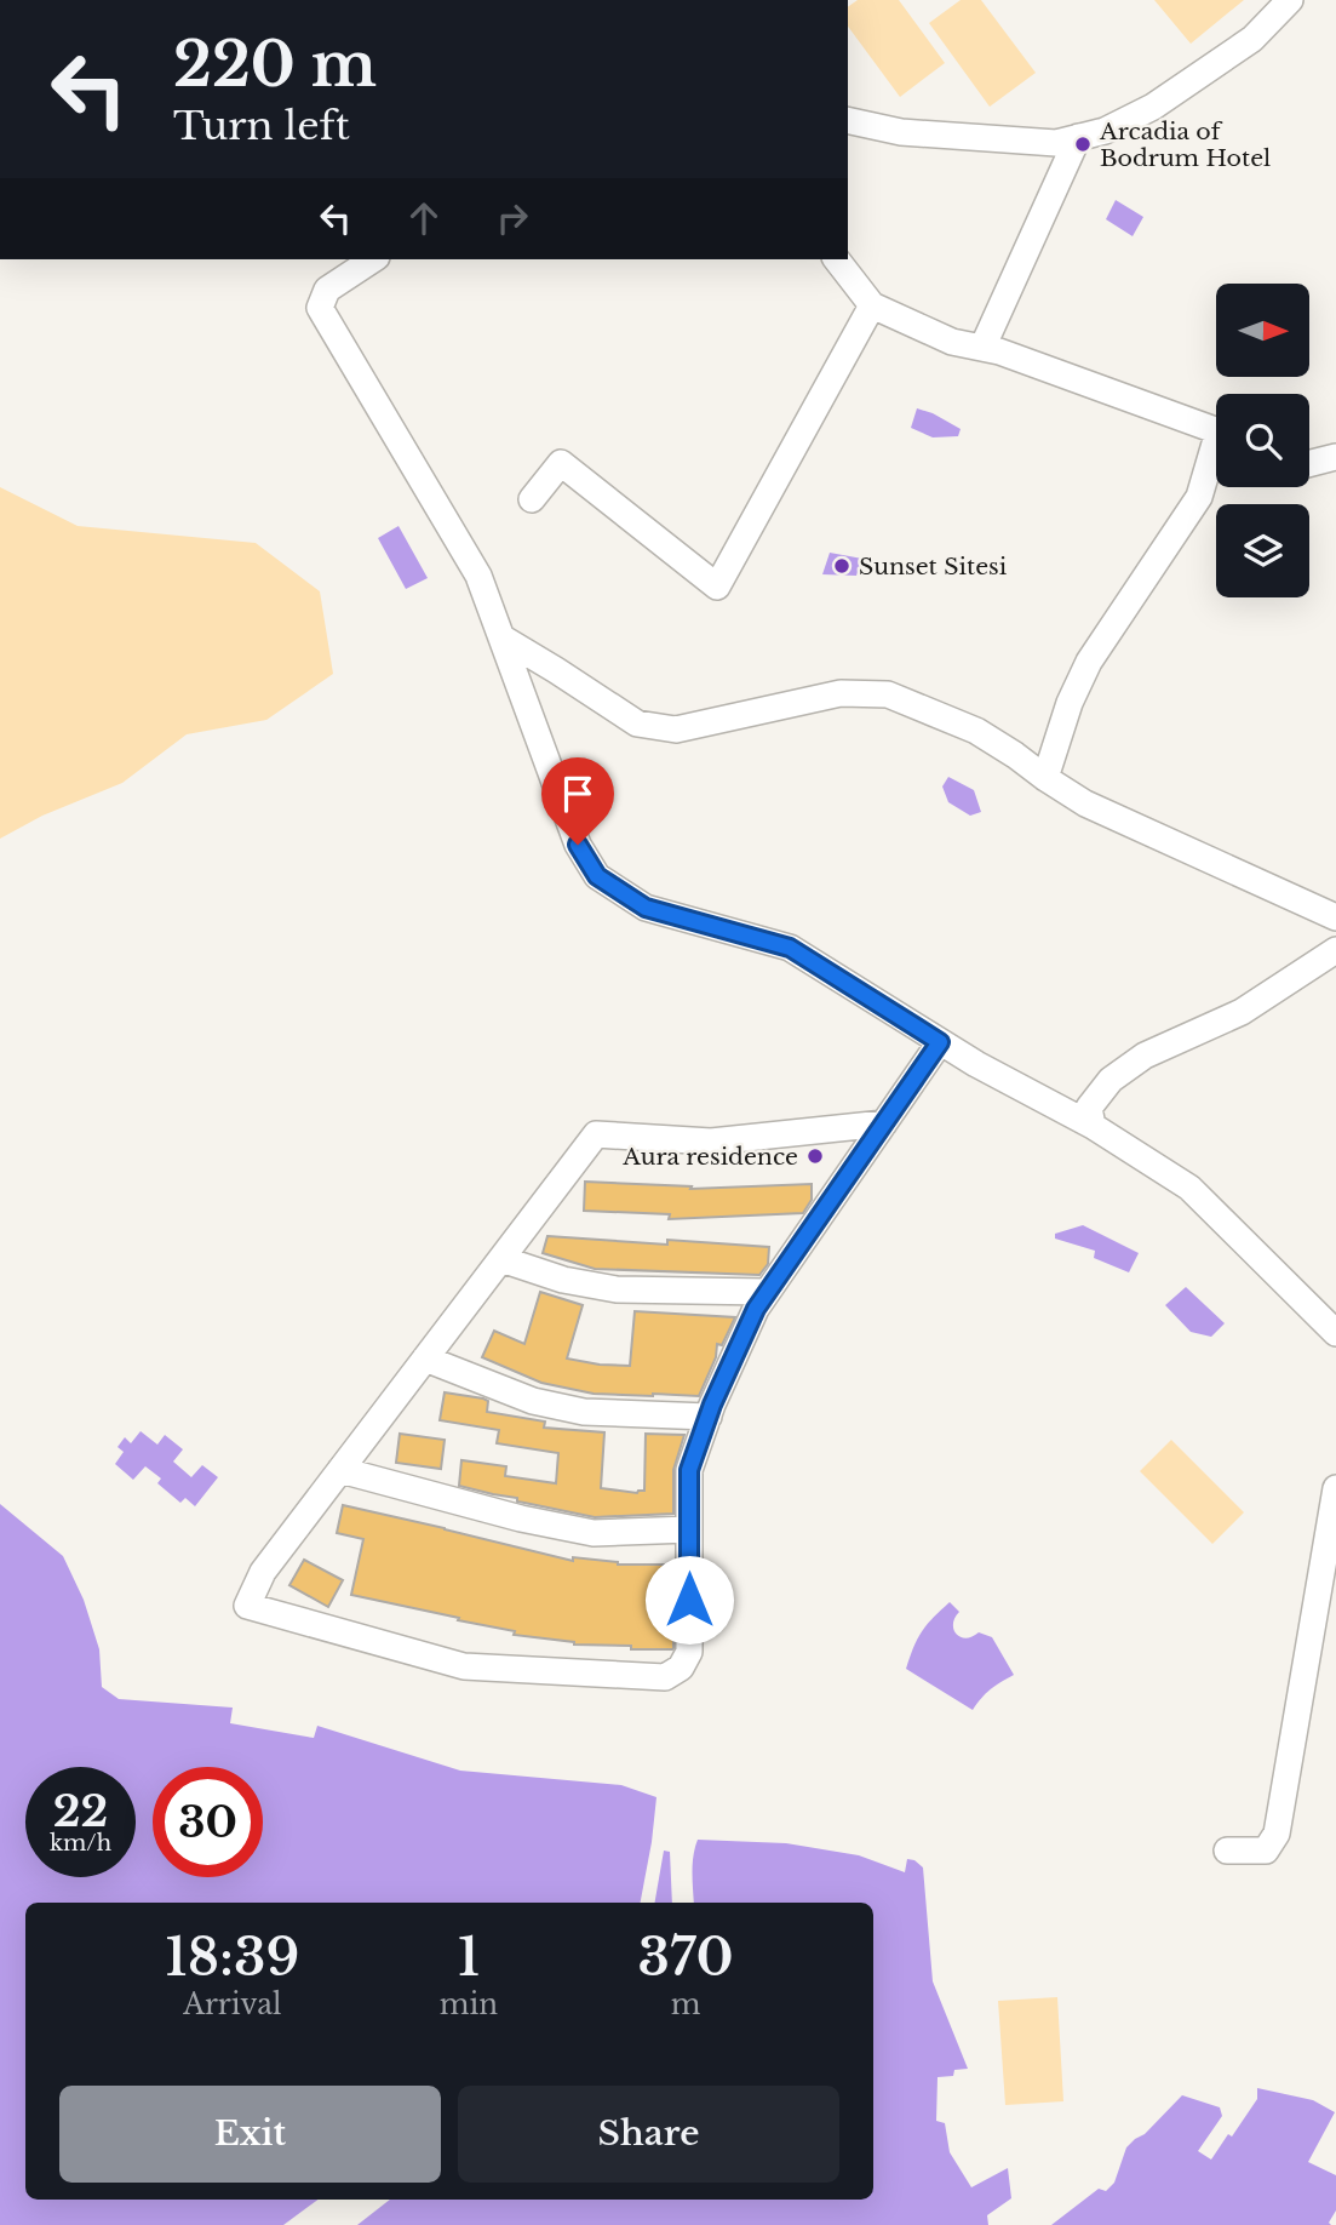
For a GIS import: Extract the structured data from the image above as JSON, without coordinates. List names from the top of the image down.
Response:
{
  "places": ["Arcadia of Bodrum Hotel", "Sunset Sitesi", "Aura residence"],
  "north": "right",
  "page": {
    "turn": ["220 m", "Turn left"],
    "speed": "22 km/h",
    "limit": "30",
    "eta": [
      "18:39",
      "Arrival",
      "1",
      "min",
      "370",
      "m"
    ],
    "buttons": ["Exit", "Share"]
  }
}
